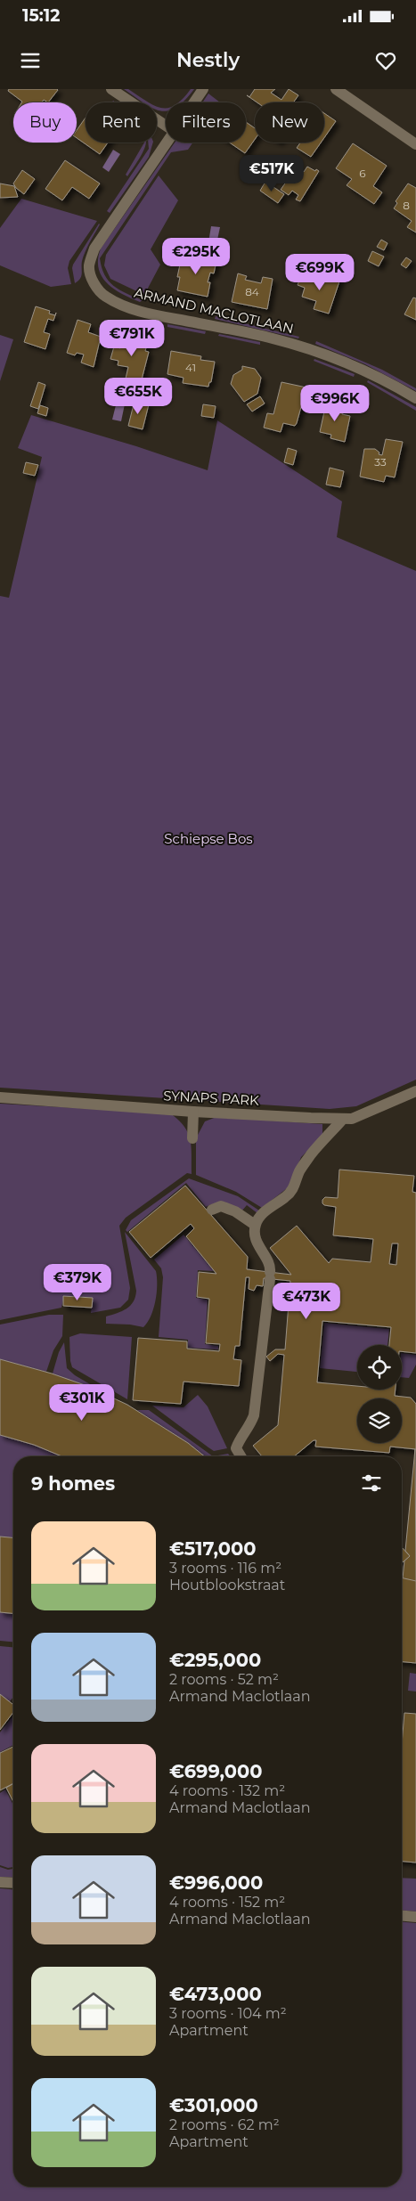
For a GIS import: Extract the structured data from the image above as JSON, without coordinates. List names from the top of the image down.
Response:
{
  "streets": {
    "street": ["ARMAND MACLOTLAAN", "SYNAPS PARK"]
  },
  "parks": ["Schiepse Bos"],
  "house_numbers": [
    "6",
    "8",
    "84",
    "41",
    "33"
  ],
  "page": {
    "status": "15:12",
    "header": "Nestly",
    "chip": [
      "Buy",
      "Rent",
      "Filters",
      "New"
    ],
    "price": [
      "€517K",
      "€295K",
      "€699K",
      "€791K",
      "€655K",
      "€996K",
      "€379K",
      "€473K",
      "€301K"
    ],
    "heading": "9 homes",
    "list": [
      {
        "name": "€517,000",
        "note": "3 rooms · 116 m² · Houtblookstraat"
      },
      {
        "name": "€295,000",
        "note": "2 rooms · 52 m² · Armand Maclotlaan"
      },
      {
        "name": "€699,000",
        "note": "4 rooms · 132 m² · Armand Maclotlaan"
      },
      {
        "name": "€996,000",
        "note": "4 rooms · 152 m² · Armand Maclotlaan"
      },
      {
        "name": "€473,000",
        "note": "3 rooms · 104 m² · Apartment"
      },
      {
        "name": "€301,000",
        "note": "2 rooms · 62 m² · Apartment"
      }
    ]
  }
}
